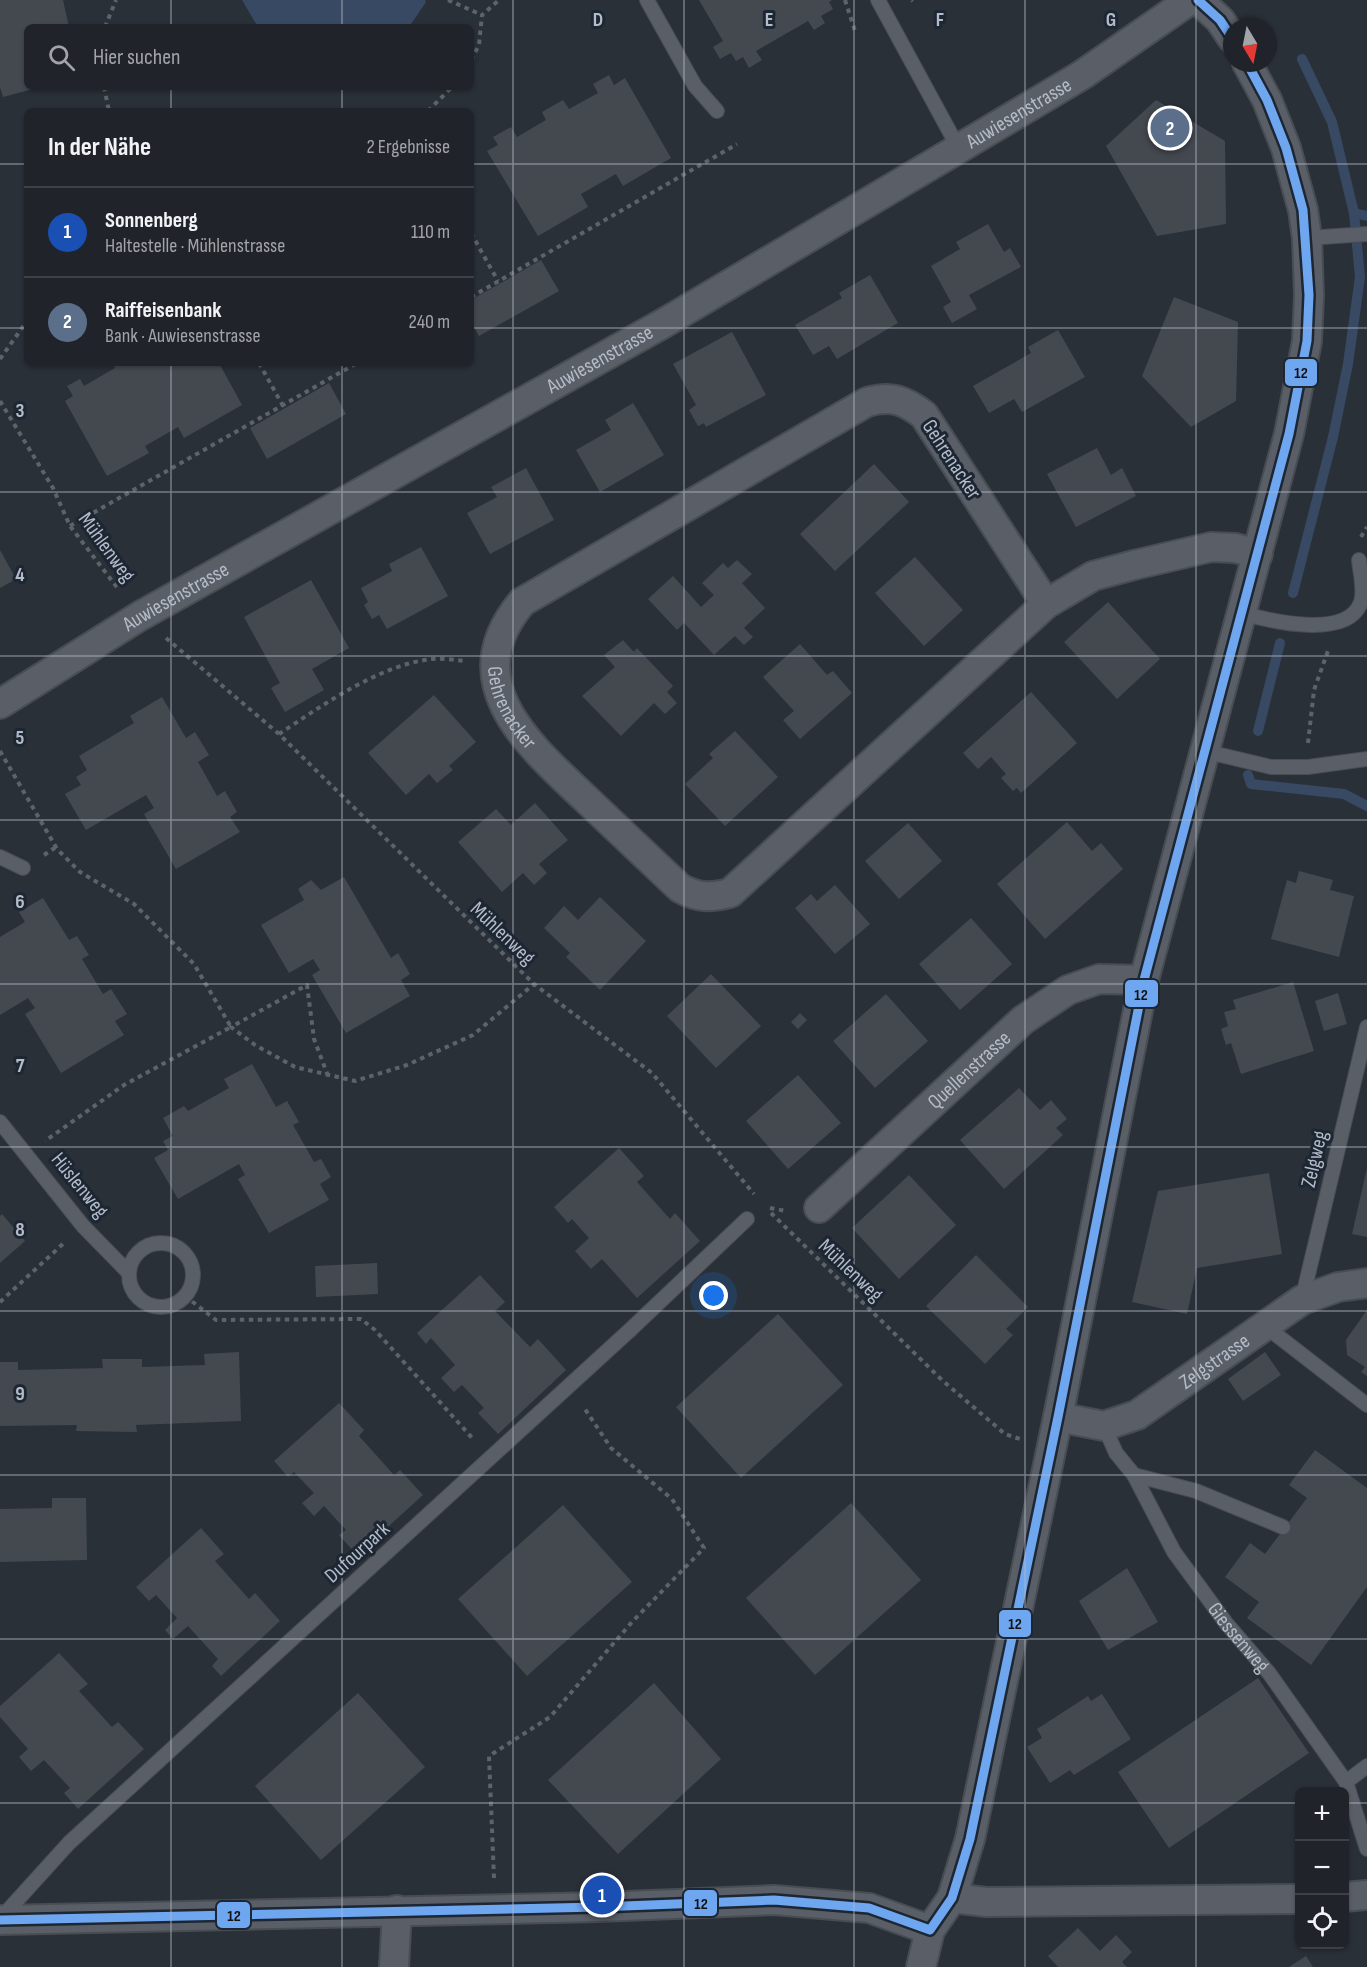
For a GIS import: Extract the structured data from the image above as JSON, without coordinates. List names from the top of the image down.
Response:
{
  "streets": {
    "street": [
      "Auwiesenstrasse",
      "Gehrenacker",
      "Quellenstrasse",
      "Zelgstrasse"
    ],
    "lane": [
      "Zelgweg",
      "Hüslenweg",
      "Dufourpark",
      "Giessenweg"
    ],
    "path": ["Mühlenweg"]
  },
  "crossings": [
    ["Auwiesenstrasse", "Mühlenweg"],
    ["Zelgweg", "Zelgstrasse"],
    ["Zelgstrasse", "Giessenweg"]
  ],
  "lines": ["transit line 12"],
  "north": "bottom",
  "page": {
    "search": "Hier suchen",
    "pins": ["2", "1"],
    "heading": ["In der Nähe", "2 Ergebnisse"],
    "list": [
      {
        "mark": "1",
        "name": "Sonnenberg",
        "note": "Haltestelle · Mühlenstrasse",
        "value": "110 m"
      },
      {
        "mark": "2",
        "name": "Raiffeisenbank",
        "note": "Bank · Auwiesenstrasse",
        "value": "240 m"
      }
    ],
    "map_buttons": ["+", "−"]
  },
  "grid": {
    "columns": [
      "D",
      "E",
      "F",
      "G"
    ],
    "rows": [
      "3",
      "4",
      "5",
      "6",
      "7",
      "8",
      "9"
    ]
  }
}
